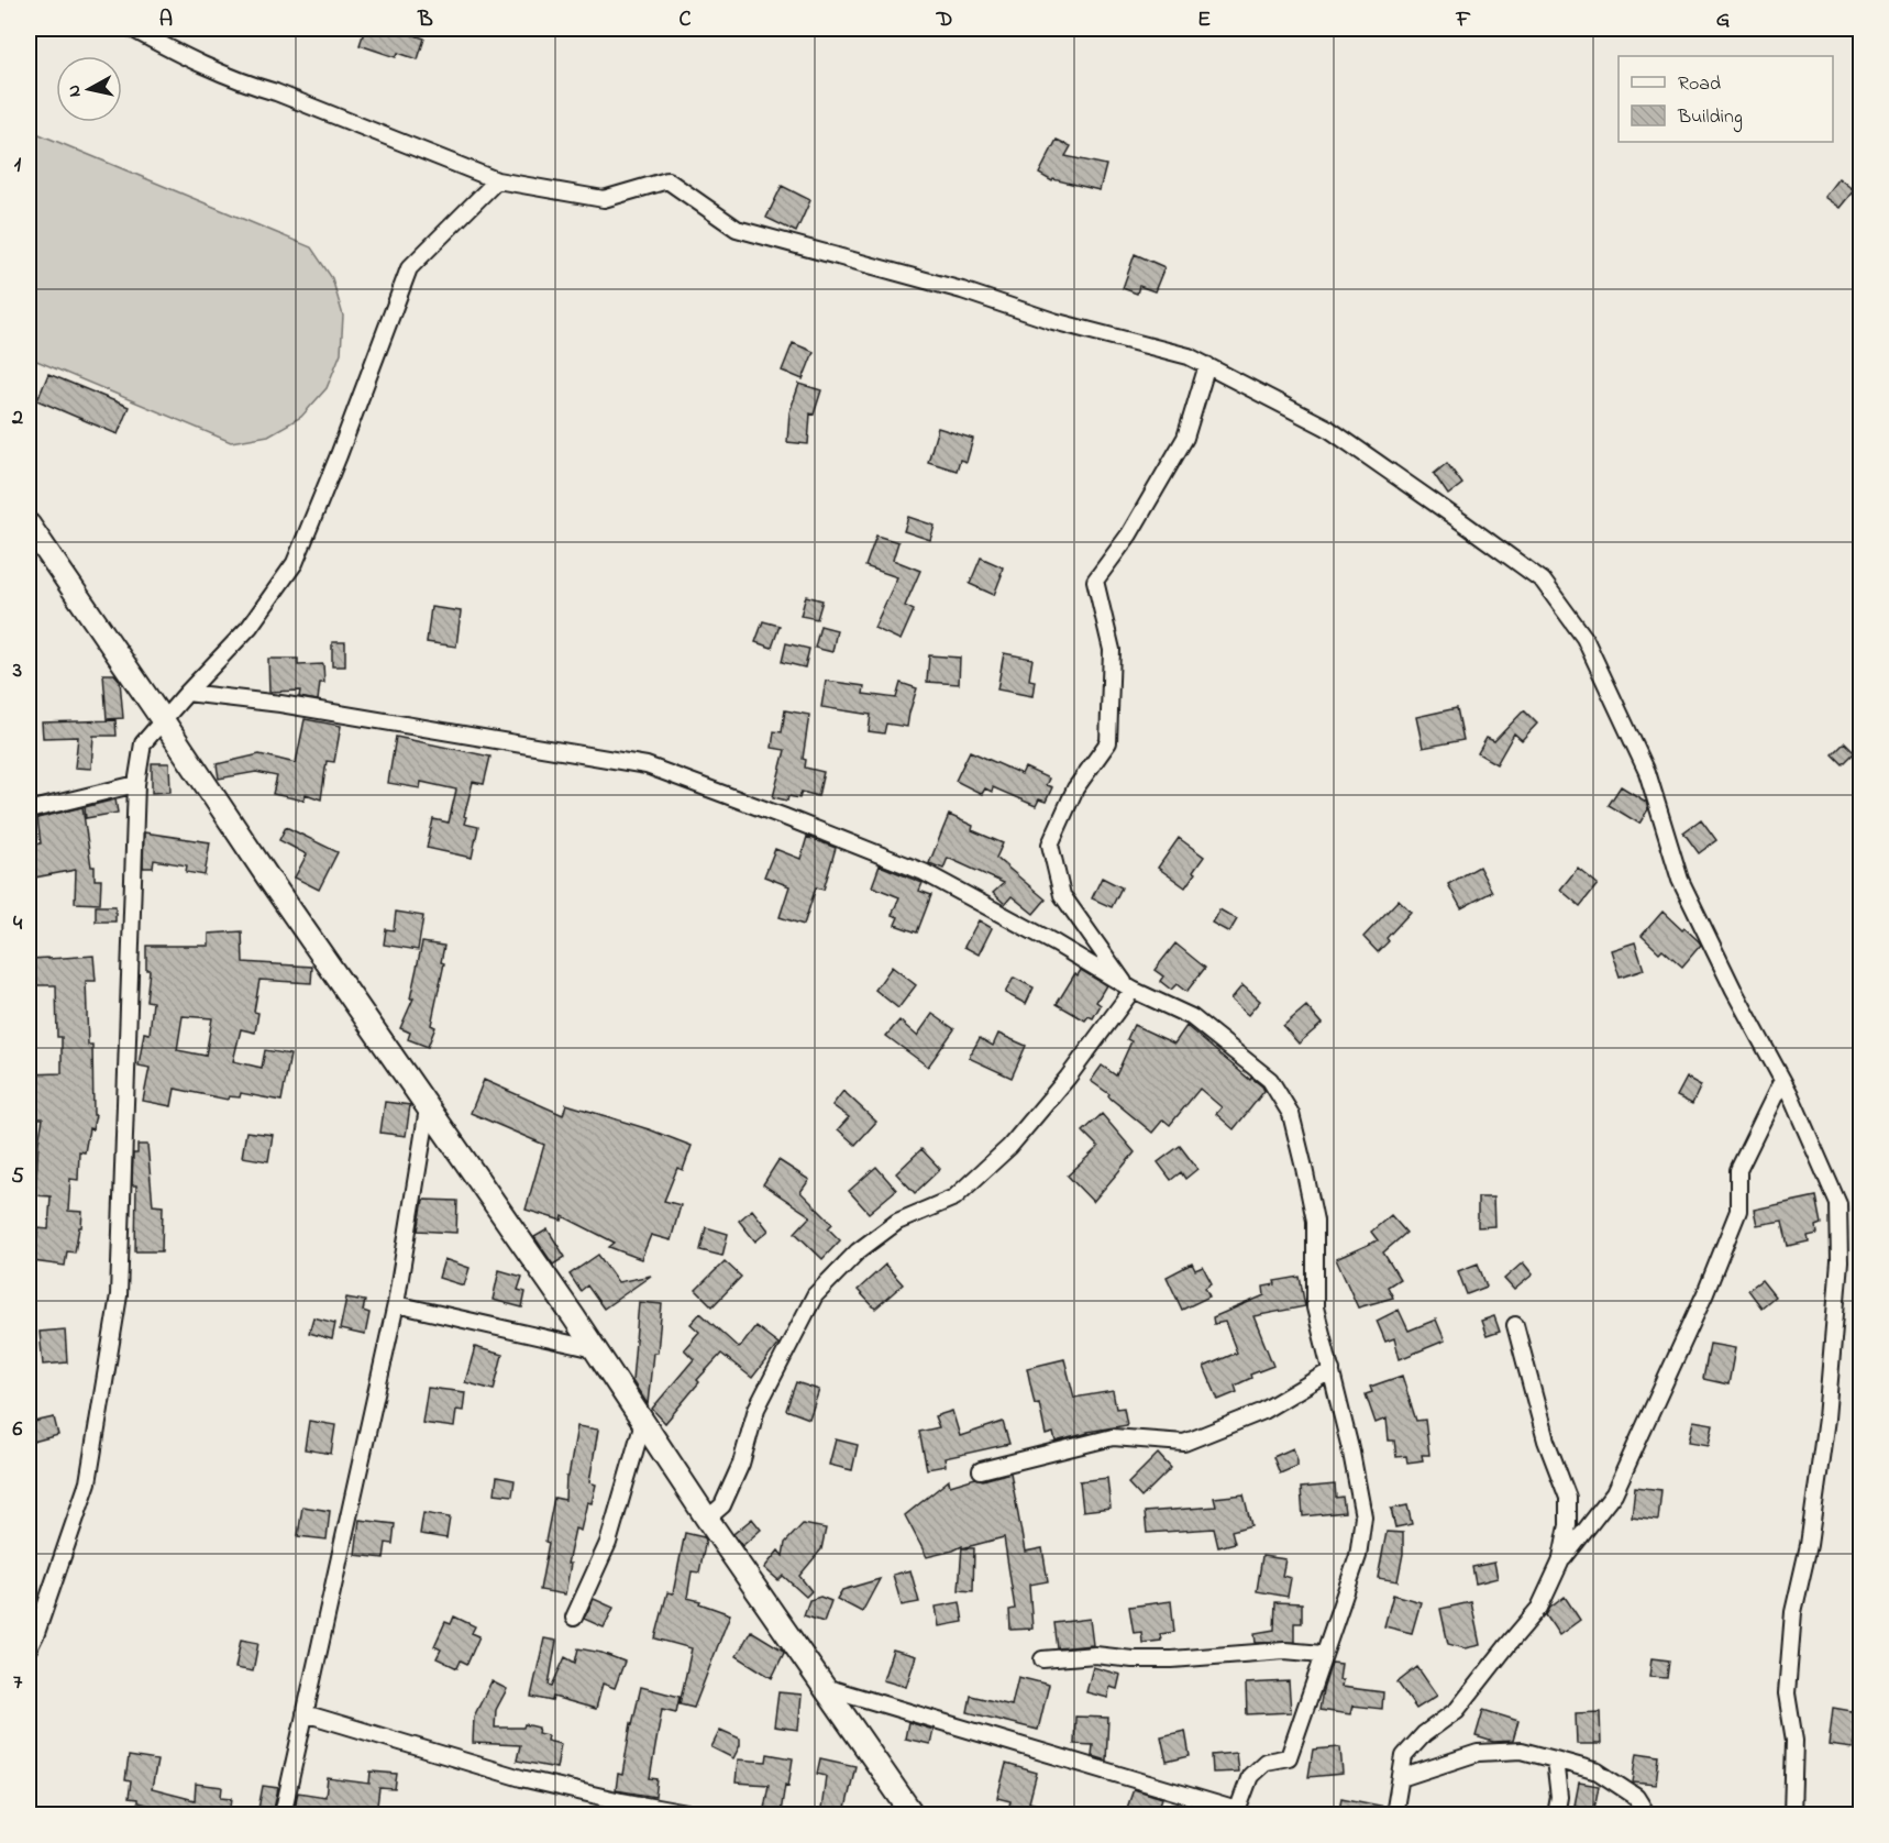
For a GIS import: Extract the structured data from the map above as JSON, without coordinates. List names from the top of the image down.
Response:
{
  "legend": ["Road", "Building"],
  "north": "left",
  "grid": {
    "columns": [
      "A",
      "B",
      "C",
      "D",
      "E",
      "F",
      "G"
    ],
    "rows": [
      "1",
      "2",
      "3",
      "4",
      "5",
      "6",
      "7"
    ]
  }
}
